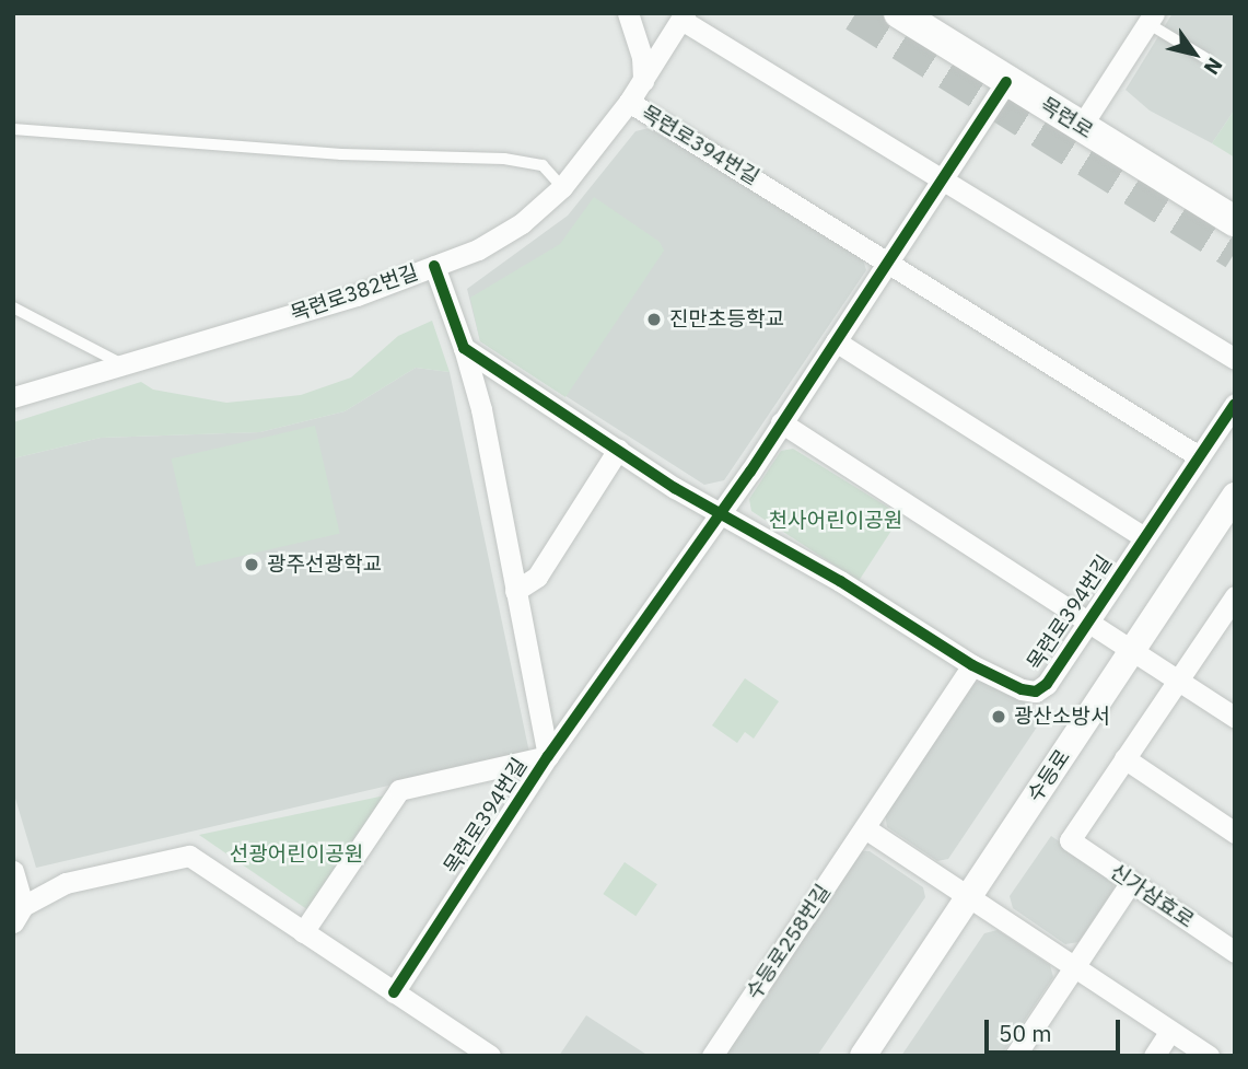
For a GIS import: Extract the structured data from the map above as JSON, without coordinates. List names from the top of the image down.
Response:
{
  "streets": {
    "main road": ["목련로"],
    "street": [
      "목련로394번길",
      "목련로382번길",
      "수등로",
      "신가삼효로",
      "수등로258번길"
    ]
  },
  "crossings": [
    ["목련로", "목련로394번길"],
    ["목련로394번길", "목련로382번길"],
    ["목련로394번길", "수등로"],
    ["목련로394번길", "수등로258번길"]
  ],
  "parks": ["천사어린이공원", "선광어린이공원"],
  "places": ["진만초등학교", "광주선광학교", "광산소방서"],
  "scale_bar": "50 m",
  "north": "bottom right"
}
